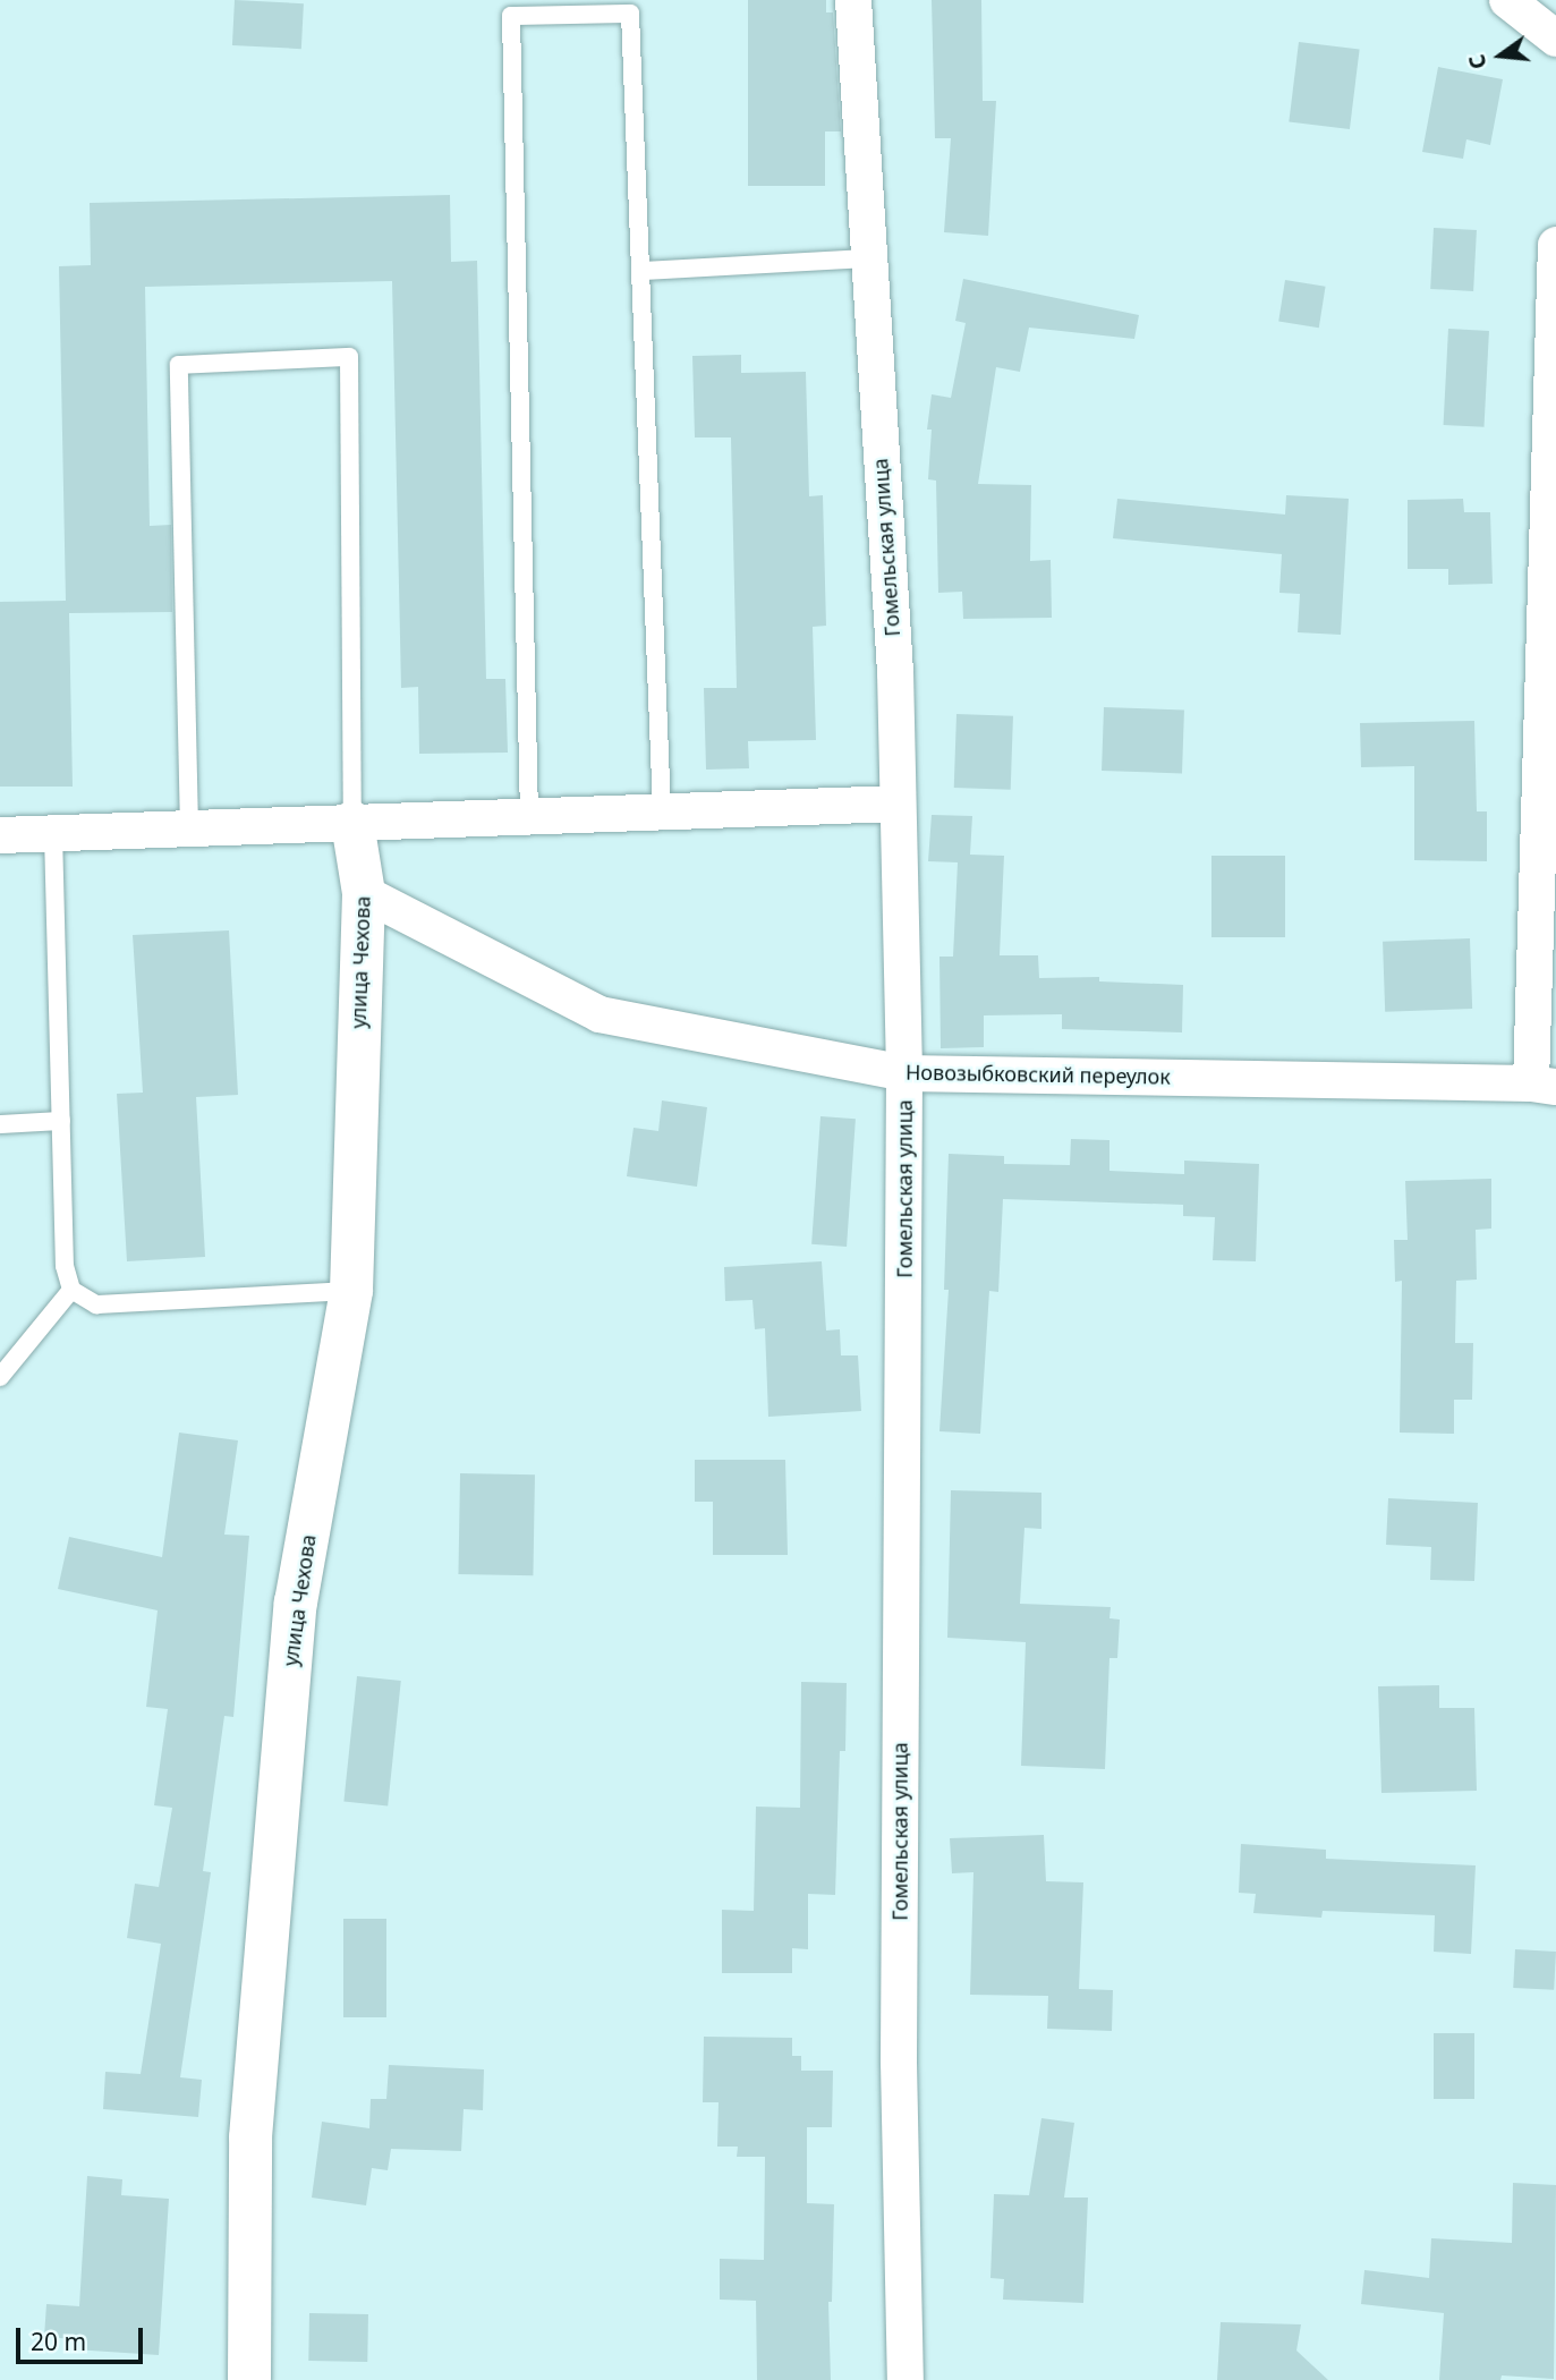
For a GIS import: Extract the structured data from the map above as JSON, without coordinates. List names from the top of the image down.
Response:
{
  "streets": {
    "street": ["Гомельская улица", "улица Чехова", "Новозыбковский переулок"]
  },
  "crossings": [
    ["Гомельская улица", "Новозыбковский переулок"],
    ["улица Чехова", "Новозыбковский переулок"]
  ],
  "scale_bar": "20 m",
  "north": "left"
}
